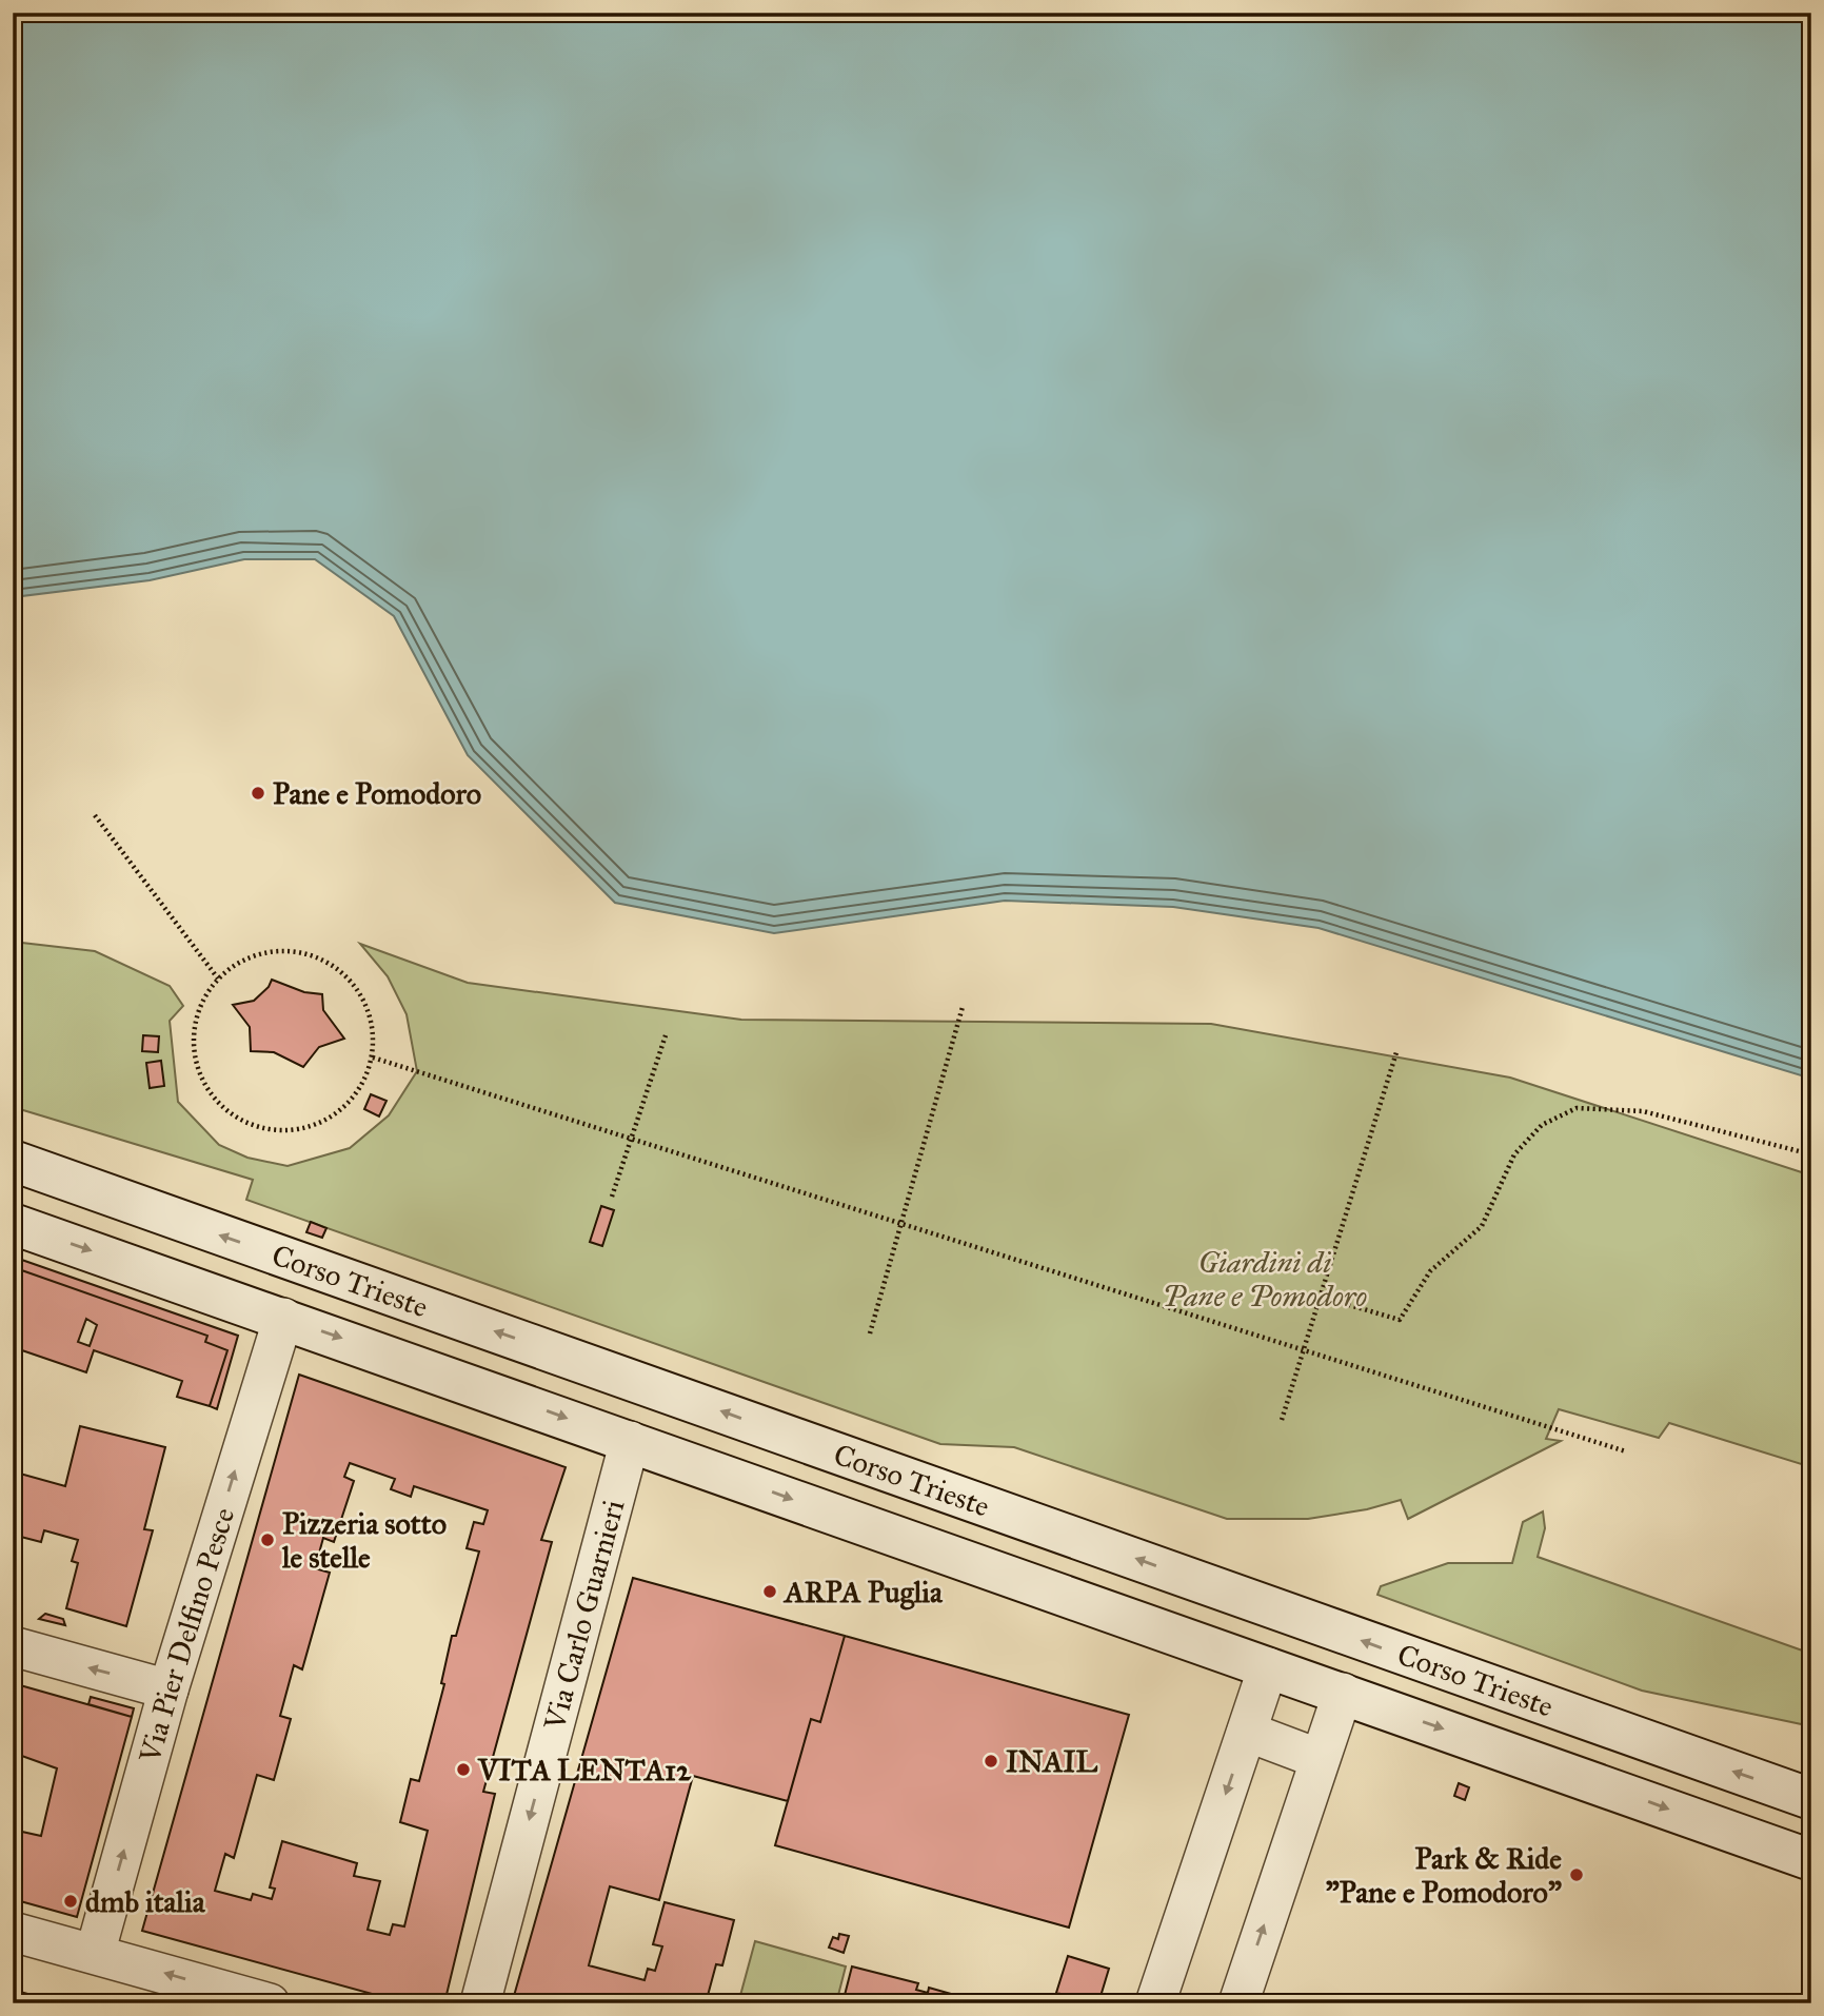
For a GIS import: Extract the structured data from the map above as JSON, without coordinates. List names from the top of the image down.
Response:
{
  "streets": {
    "main road": ["Corso Trieste"],
    "street": ["Via Carlo Guarnieri", "Via Pier Delfino Pesce"]
  },
  "crossings": [
    ["Corso Trieste", "Via Carlo Guarnieri"],
    ["Corso Trieste", "Via Pier Delfino Pesce"]
  ],
  "one_way": ["Via Carlo Guarnieri", "Via Pier Delfino Pesce"],
  "parks": ["Giardini di Pane e Pomodoro"],
  "places": [
    "Pane e Pomodoro",
    "Pizzeria sotto le stelle",
    "ARPA Puglia",
    "INAIL",
    "VITA LENTA12",
    "Park & Ride \"Pane e Pomodoro\"",
    "dmb italia"
  ]
}
